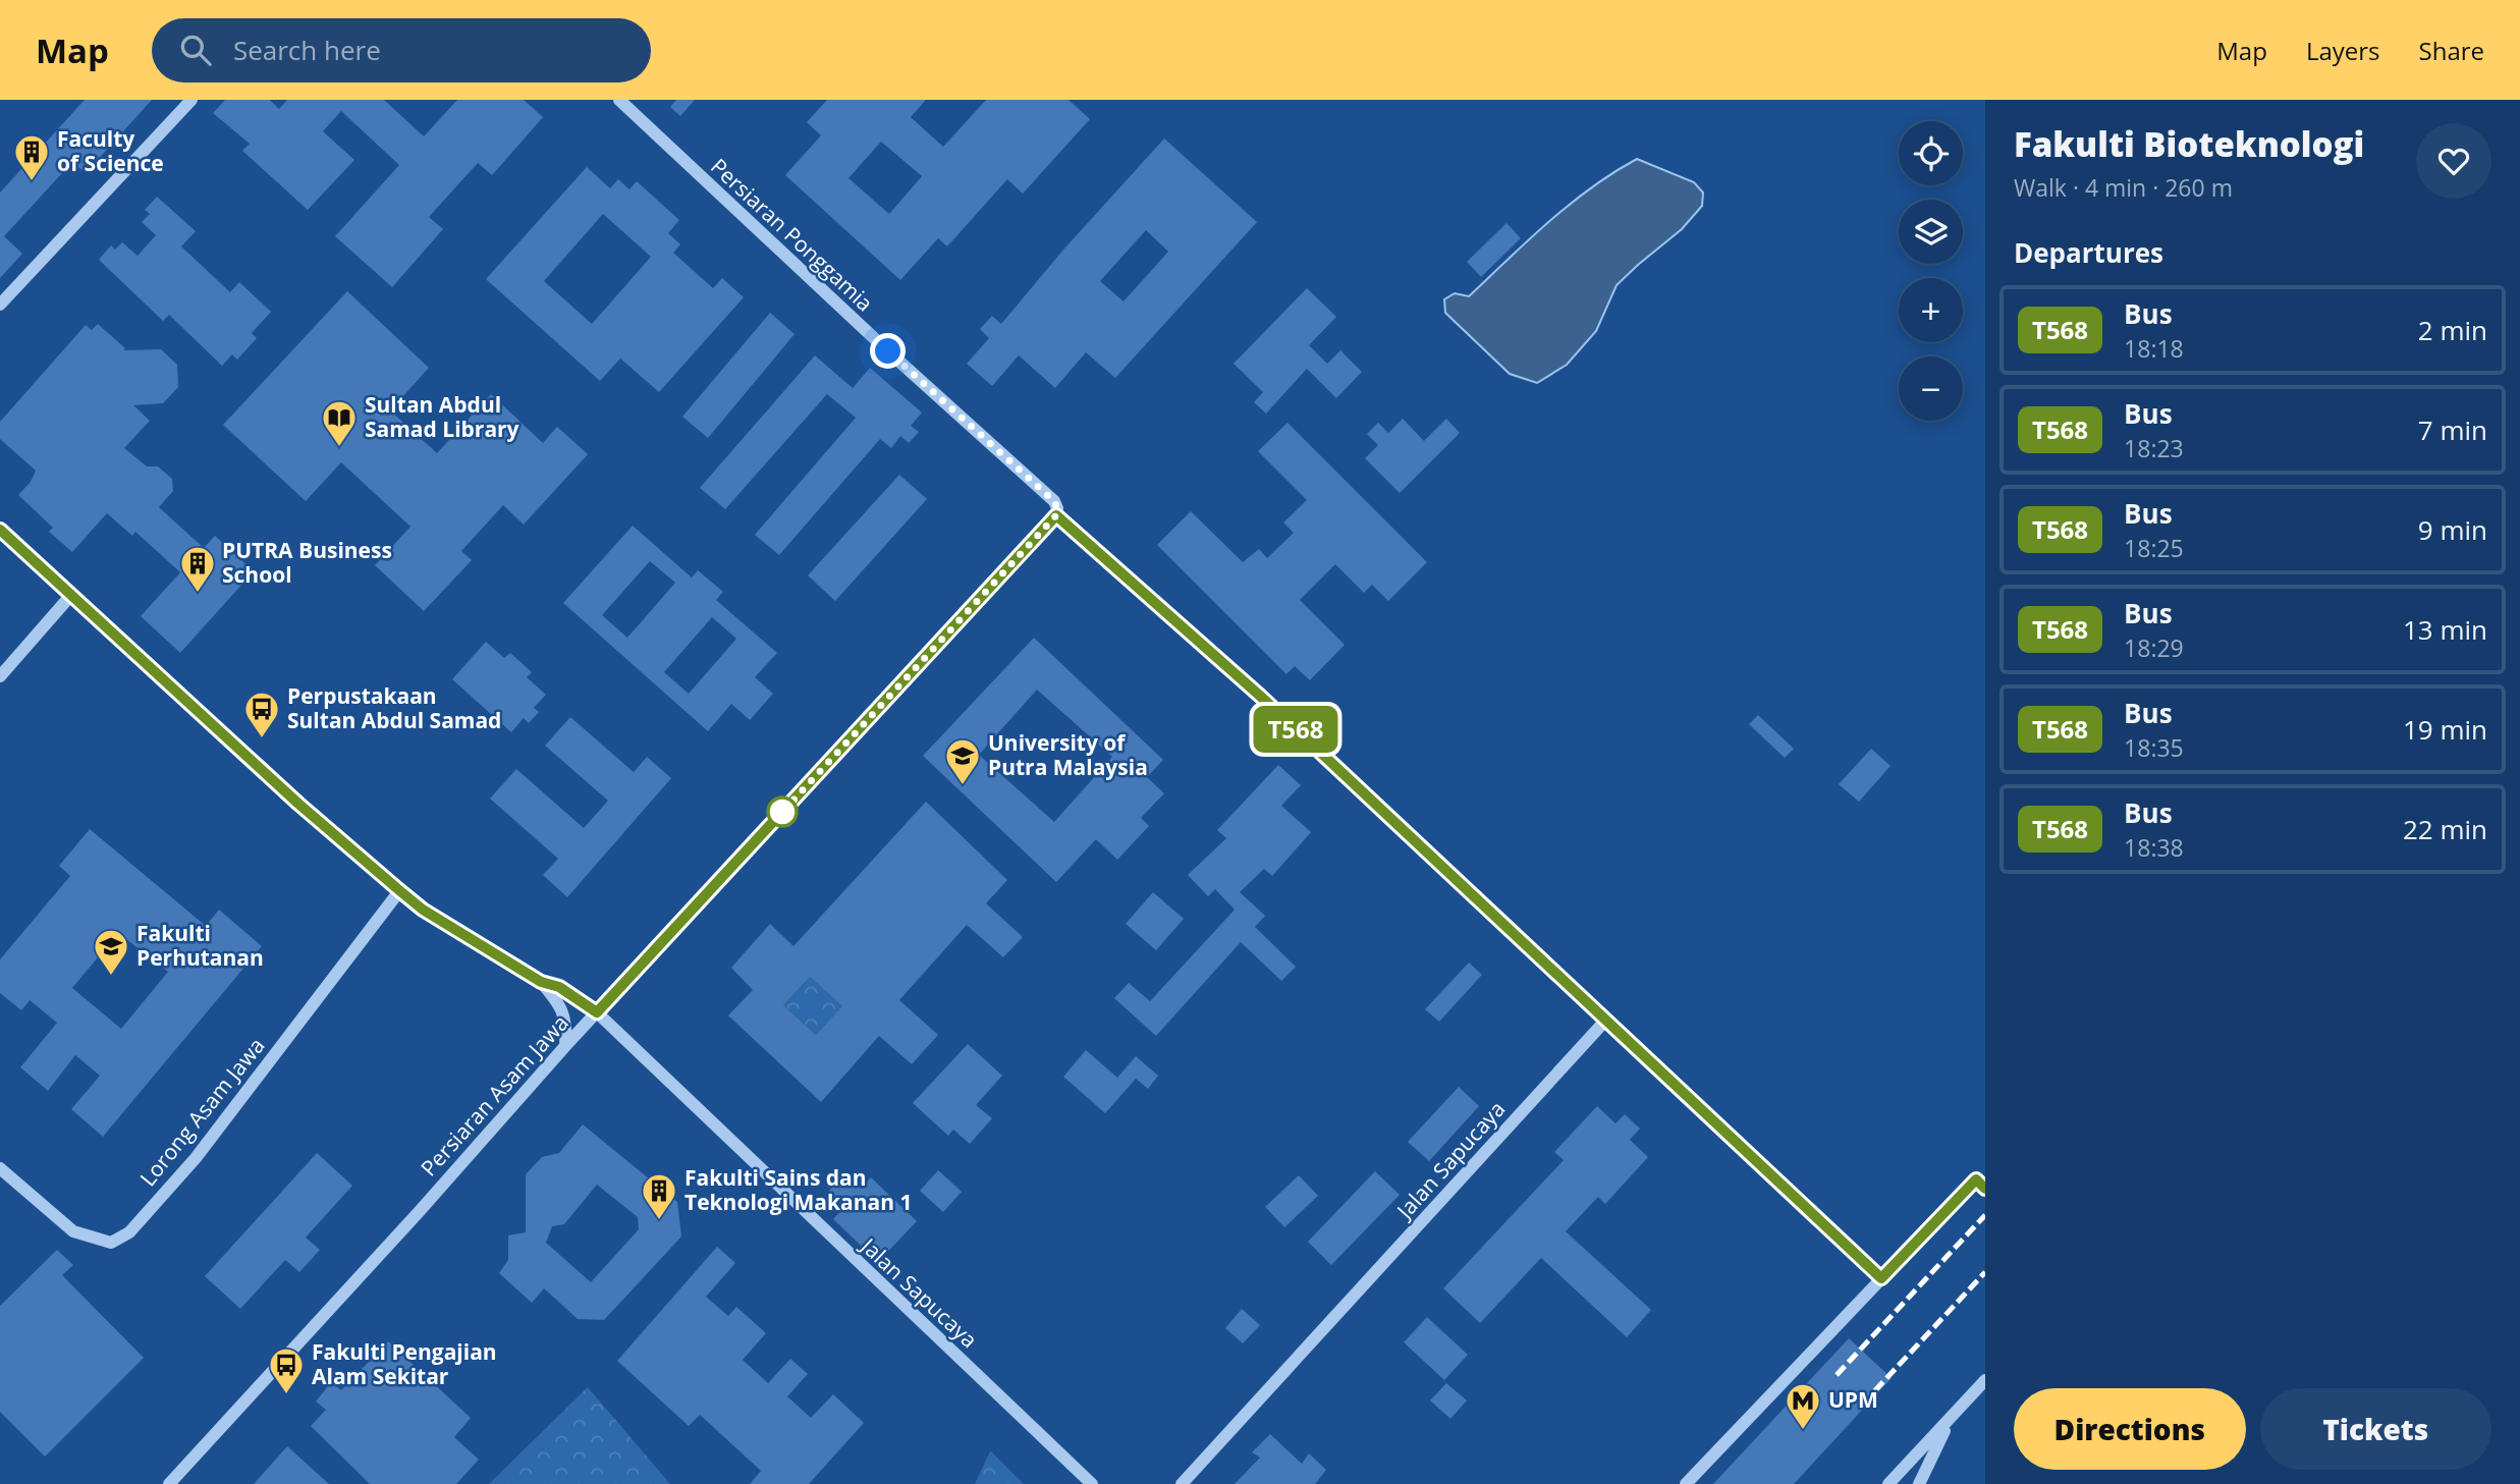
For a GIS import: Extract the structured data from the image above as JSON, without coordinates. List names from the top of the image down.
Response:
{
  "streets": {
    "street": [
      "Persiaran Ponggamia",
      "Persiaran Asam Jawa",
      "Lorong Asam Jawa",
      "Jalan Sapucaya"
    ]
  },
  "crossings": [
    ["Persiaran Ponggamia", "Persiaran Asam Jawa"],
    ["Persiaran Ponggamia", "Jalan Sapucaya"],
    ["Persiaran Asam Jawa", "Jalan Sapucaya"]
  ],
  "places": {
    "building": ["Faculty of Science", "PUTRA Business School", "Fakulti Sains dan Teknologi Makanan 1"],
    "library": ["Sultan Abdul Samad Library"],
    "bus stop": ["Perpustakaan Sultan Abdul Samad", "Fakulti Pengajian Alam Sekitar"],
    "school or university": ["University of Putra Malaysia", "Fakulti Perhutanan"],
    "metro station": ["UPM"]
  },
  "lines": ["bus line T568"],
  "page": {
    "header": "Map",
    "search": "Search here",
    "nav": ["Map", "Layers", "Share"],
    "on_map": "T568",
    "heading": [
      ["Fakulti Bioteknologi", "Walk · 4 min · 260 m"],
      "Departures"
    ],
    "map_buttons": ["+", "−"],
    "list": [
      {
        "mark": "T568",
        "name": "Bus",
        "note": "18:18",
        "value": "2 min"
      },
      {
        "mark": "T568",
        "name": "Bus",
        "note": "18:23",
        "value": "7 min"
      },
      {
        "mark": "T568",
        "name": "Bus",
        "note": "18:25",
        "value": "9 min"
      },
      {
        "mark": "T568",
        "name": "Bus",
        "note": "18:29",
        "value": "13 min"
      },
      {
        "mark": "T568",
        "name": "Bus",
        "note": "18:35",
        "value": "19 min"
      },
      {
        "mark": "T568",
        "name": "Bus",
        "note": "18:38",
        "value": "22 min"
      }
    ],
    "buttons": ["Directions", "Tickets"]
  }
}
